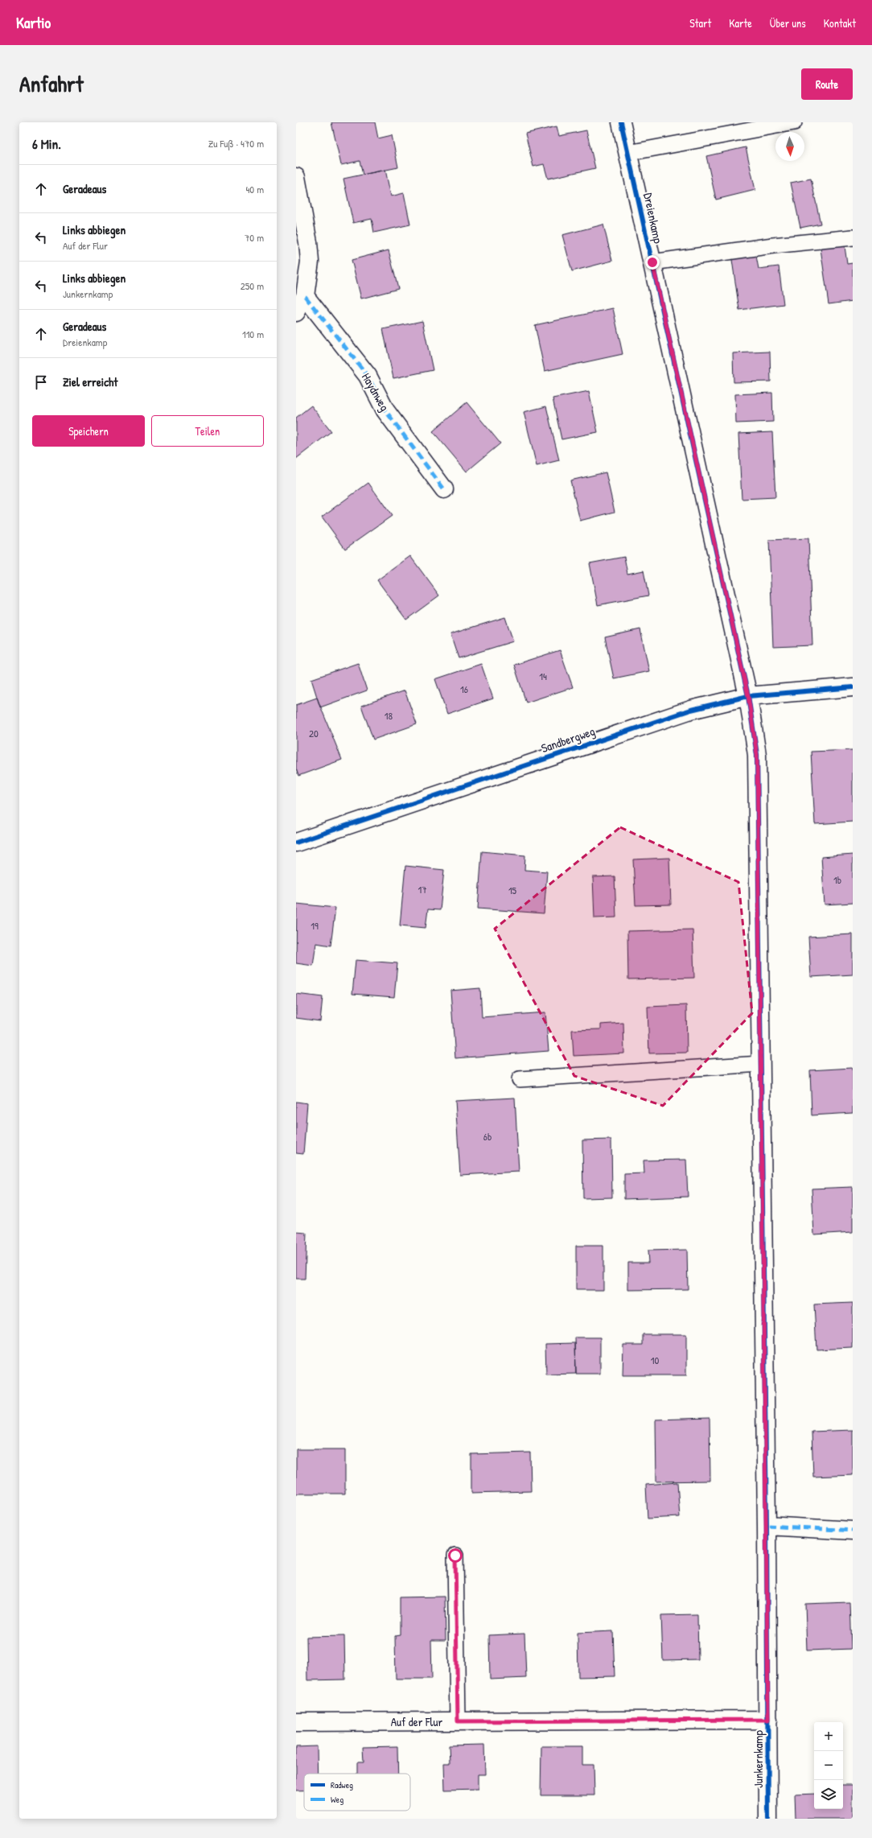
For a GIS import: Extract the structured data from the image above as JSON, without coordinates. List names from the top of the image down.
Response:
{
  "streets": {
    "street": [
      "Dreienkamp",
      "Haydnweg",
      "Sandbergweg",
      "Auf der Flur",
      "Junkernkamp"
    ]
  },
  "crossings": [
    ["Dreienkamp", "Sandbergweg"],
    ["Dreienkamp", "Junkernkamp"],
    ["Sandbergweg", "Junkernkamp"],
    ["Auf der Flur", "Junkernkamp"]
  ],
  "house_numbers": [
    "14",
    "16",
    "18",
    "20",
    "1b",
    "17",
    "15",
    "19",
    "6b",
    "10"
  ],
  "legend": ["Radweg", "Weg"],
  "north": "bottom",
  "page": {
    "header": "Kartio",
    "nav": [
      "Start",
      "Karte",
      "Über uns",
      "Kontakt"
    ],
    "title": "Anfahrt",
    "buttons": [
      "Route",
      ["Speichern", "Teilen"]
    ],
    "heading": ["6 Min.", "Zu Fuß · 470 m"],
    "list": [
      ["Geradeaus", "40 m"],
      ["Links abbiegen", "Auf der Flur", "70 m"],
      ["Links abbiegen", "Junkernkamp", "250 m"],
      ["Geradeaus", "Dreienkamp", "110 m"],
      "Ziel erreicht"
    ],
    "map_buttons": ["+", "−"]
  }
}
